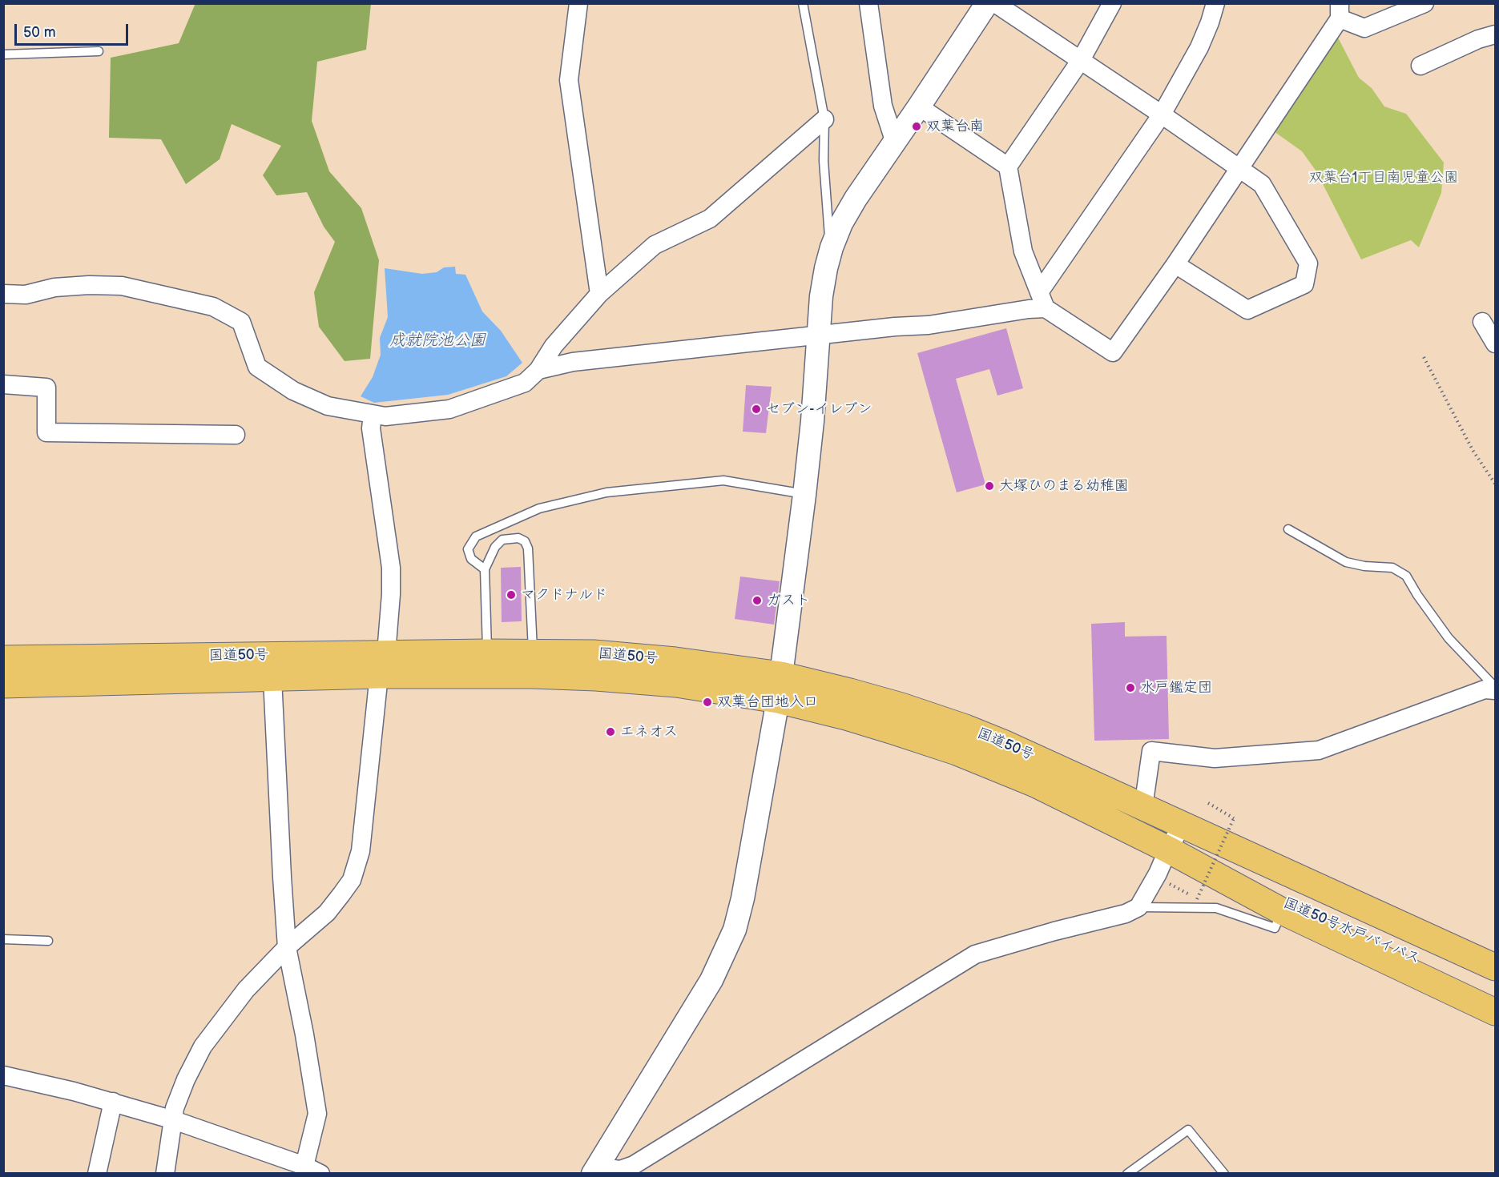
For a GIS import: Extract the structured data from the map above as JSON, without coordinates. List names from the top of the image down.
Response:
{
  "streets": {
    "highway": ["国道50号", "国道50号水戸バイパス"]
  },
  "crossings": [
    ["国道50号", "国道50号水戸バイパス"]
  ],
  "water": ["成就院池公園"],
  "parks": ["双葉台1丁目南児童公園"],
  "places": [
    "双葉台南",
    "セブン-イレブン",
    "大塚ひのまる幼稚園",
    "マクドナルド",
    "ガスト",
    "水戸鑑定団",
    "双葉台団地入口",
    "エネオス"
  ],
  "scale_bar": "50 m"
}
